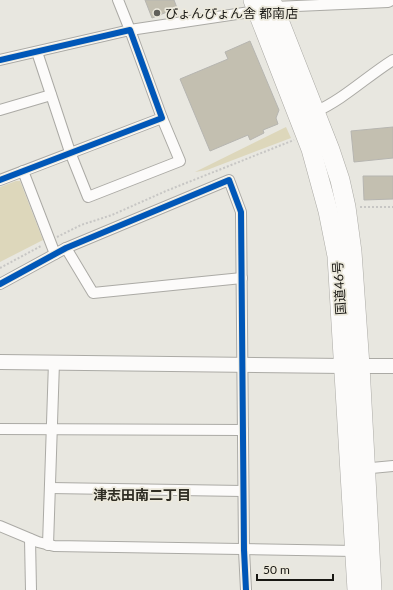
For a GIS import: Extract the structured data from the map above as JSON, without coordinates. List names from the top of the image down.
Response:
{
  "streets": {
    "highway": ["国道46号"]
  },
  "districts": ["津志田南二丁目"],
  "places": ["ぴょんぴょん舎 都南店"],
  "scale_bar": "50 m"
}
